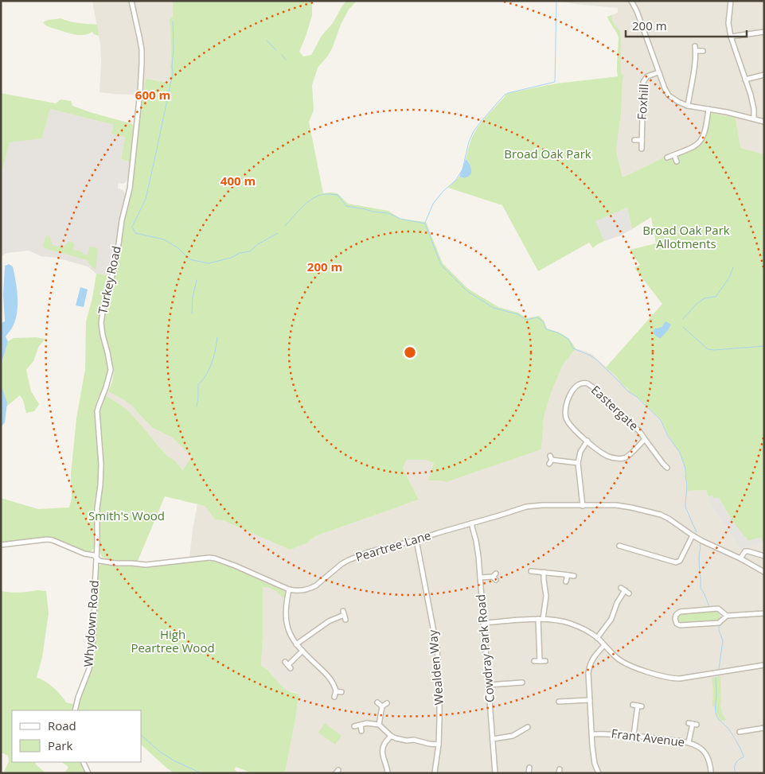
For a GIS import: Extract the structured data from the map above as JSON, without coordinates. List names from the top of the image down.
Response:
{
  "streets": {
    "street": [
      "Foxhill",
      "Turkey Road",
      "Eastergate",
      "Peartree Lane",
      "Whydown Road",
      "Cowdray Park Road",
      "Wealden Way",
      "Frant Avenue"
    ]
  },
  "crossings": [
    ["Turkey Road", "Peartree Lane"],
    ["Turkey Road", "Whydown Road"],
    ["Peartree Lane", "Whydown Road"],
    ["Peartree Lane", "Cowdray Park Road"],
    ["Peartree Lane", "Wealden Way"]
  ],
  "parks": [
    "Broad Oak Park",
    "Broad Oak Park Allotments",
    "Smith's Wood",
    "High Peartree Wood"
  ],
  "legend": ["Road", "Park"],
  "scale_bar": "200 m",
  "rings": ["600 m", "400 m", "200 m"]
}
